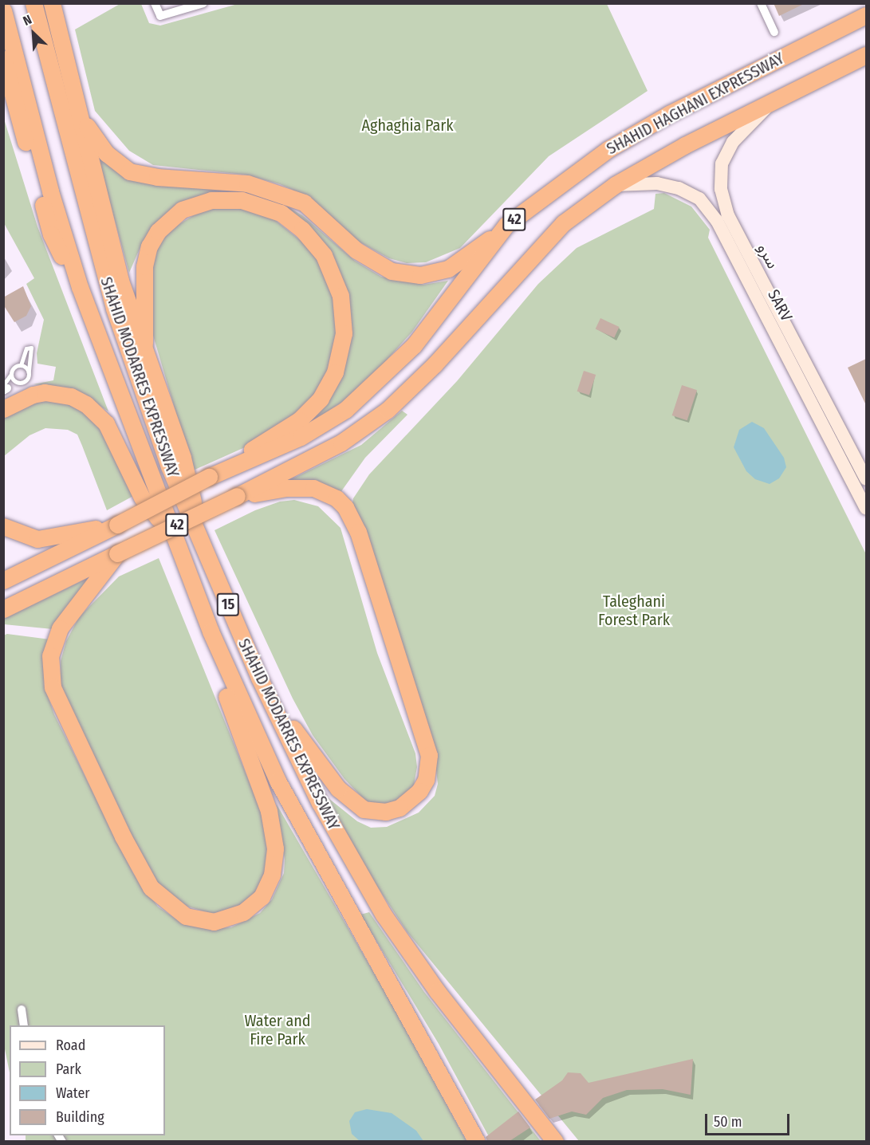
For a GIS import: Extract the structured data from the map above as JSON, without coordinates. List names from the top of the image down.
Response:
{
  "streets": {
    "highway": [
      "SHAHID HAGHANI EXPRESSWAY",
      "42",
      "SHAHID MODARRES EXPRESSWAY",
      "15"
    ],
    "street": ["سرو", "SARV"]
  },
  "crossings": [
    ["SHAHID HAGHANI EXPRESSWAY", "42"],
    ["SHAHID HAGHANI EXPRESSWAY", "سرو"],
    ["SHAHID HAGHANI EXPRESSWAY", "SARV"]
  ],
  "parks": ["Aghaghia Park", "Taleghani Forest Park", "Water and Fire Park"],
  "legend": [
    "Road",
    "Park",
    "Water",
    "Building"
  ],
  "scale_bar": "50 m",
  "north": "top left"
}
